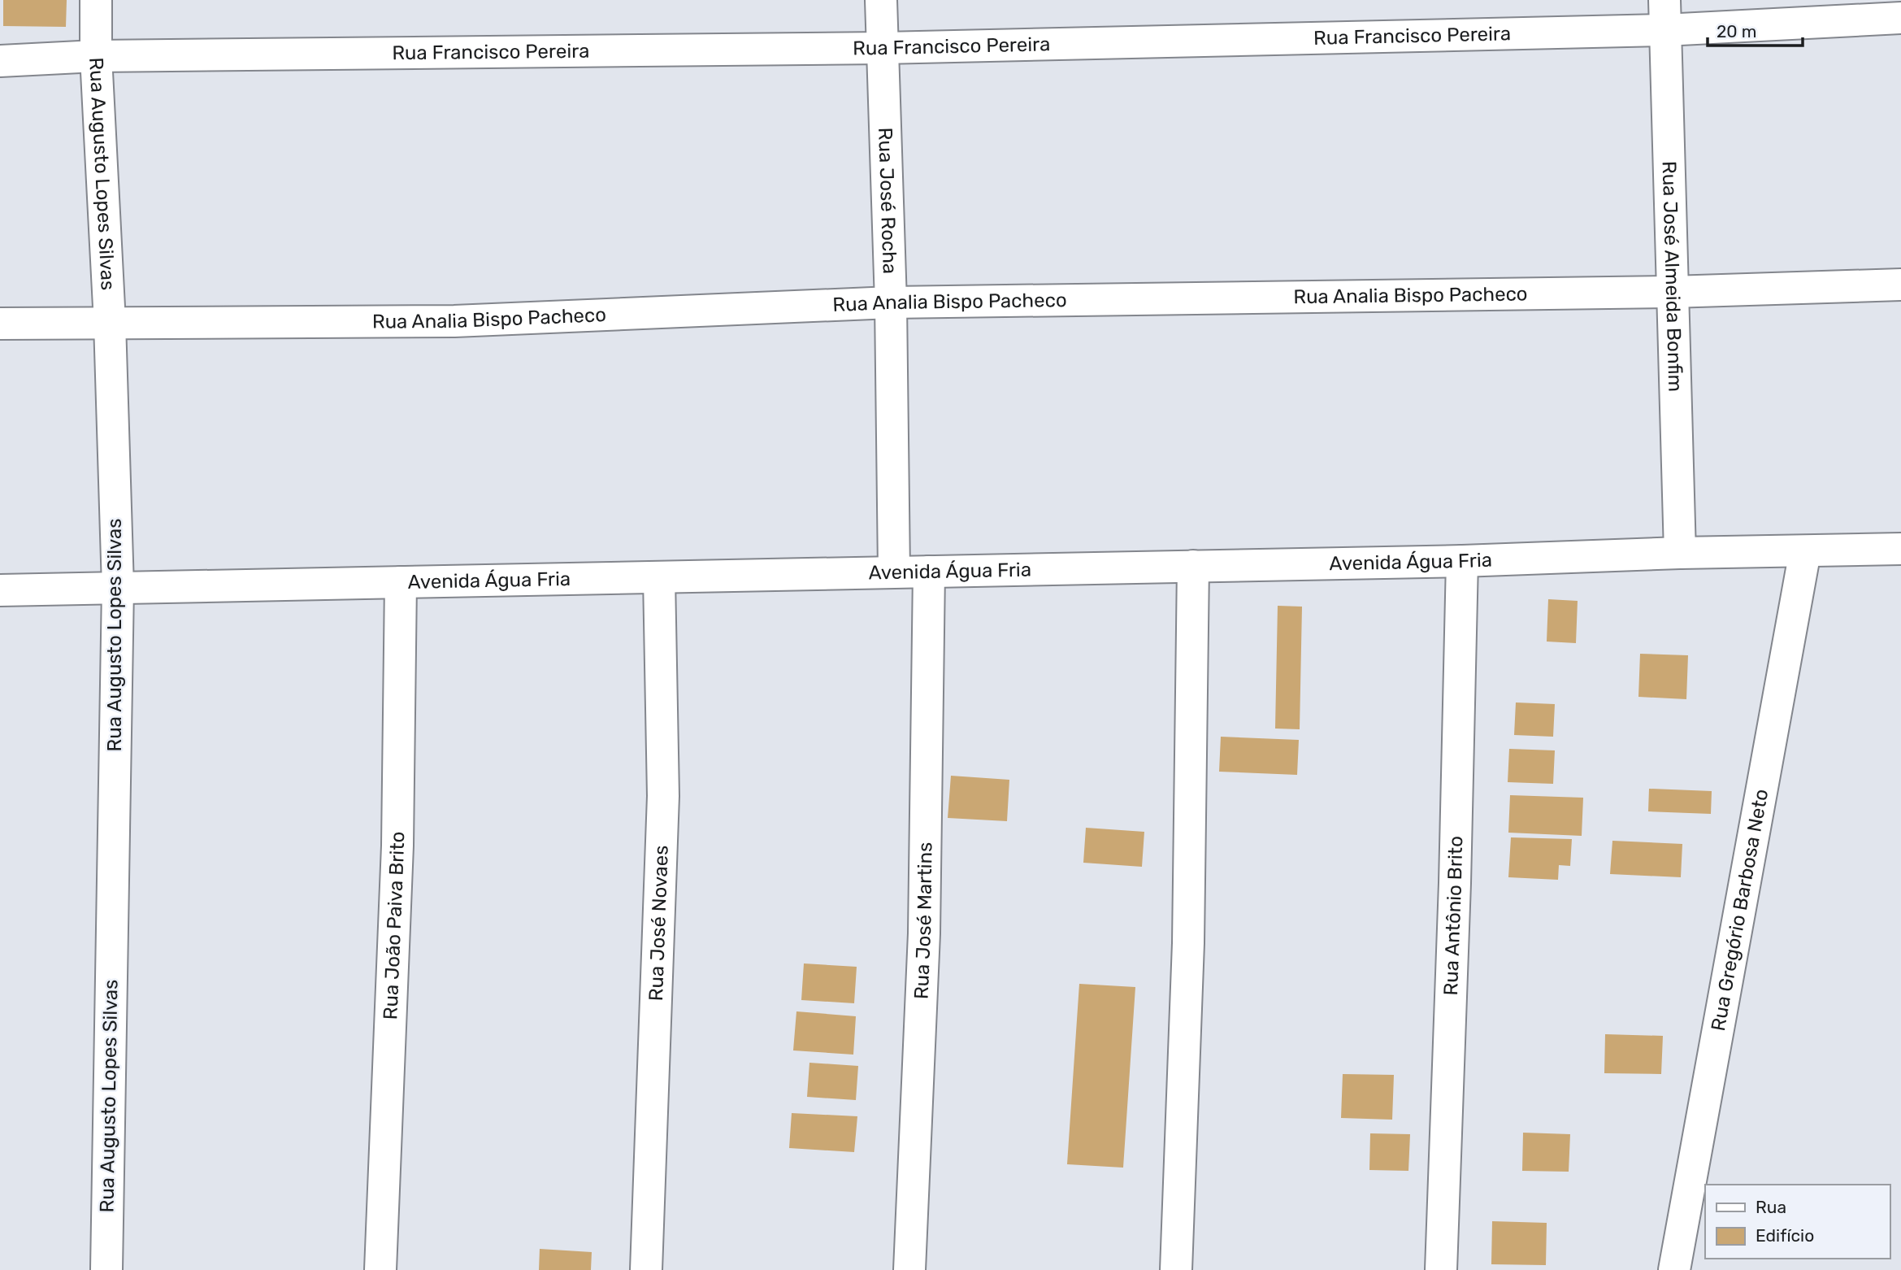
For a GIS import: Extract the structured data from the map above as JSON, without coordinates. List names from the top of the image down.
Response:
{
  "streets": {
    "street": [
      "Rua Francisco Pereira",
      "Rua Augusto Lopes Silvas",
      "Rua José Rocha",
      "Rua José Almeida Bonfim",
      "Rua Analia Bispo Pacheco",
      "Avenida Água Fria",
      "Rua Gregório Barbosa Neto",
      "Rua Antônio Brito",
      "Rua José Martins",
      "Rua José Novaes",
      "Rua João Paiva Brito"
    ]
  },
  "crossings": [
    ["Rua Francisco Pereira", "Rua Augusto Lopes Silvas"],
    ["Rua Francisco Pereira", "Rua José Rocha"],
    ["Rua Francisco Pereira", "Rua José Almeida Bonfim"],
    ["Rua Augusto Lopes Silvas", "Rua Analia Bispo Pacheco"],
    ["Rua Augusto Lopes Silvas", "Avenida Água Fria"],
    ["Rua José Rocha", "Rua Analia Bispo Pacheco"],
    ["Rua José Rocha", "Avenida Água Fria"],
    ["Rua José Almeida Bonfim", "Rua Analia Bispo Pacheco"],
    ["Rua José Almeida Bonfim", "Avenida Água Fria"],
    ["Avenida Água Fria", "Rua Gregório Barbosa Neto"],
    ["Avenida Água Fria", "Rua Antônio Brito"],
    ["Avenida Água Fria", "Rua José Martins"],
    ["Avenida Água Fria", "Rua José Novaes"],
    ["Avenida Água Fria", "Rua João Paiva Brito"]
  ],
  "legend": ["Rua", "Edifício"],
  "scale_bar": "20 m"
}
